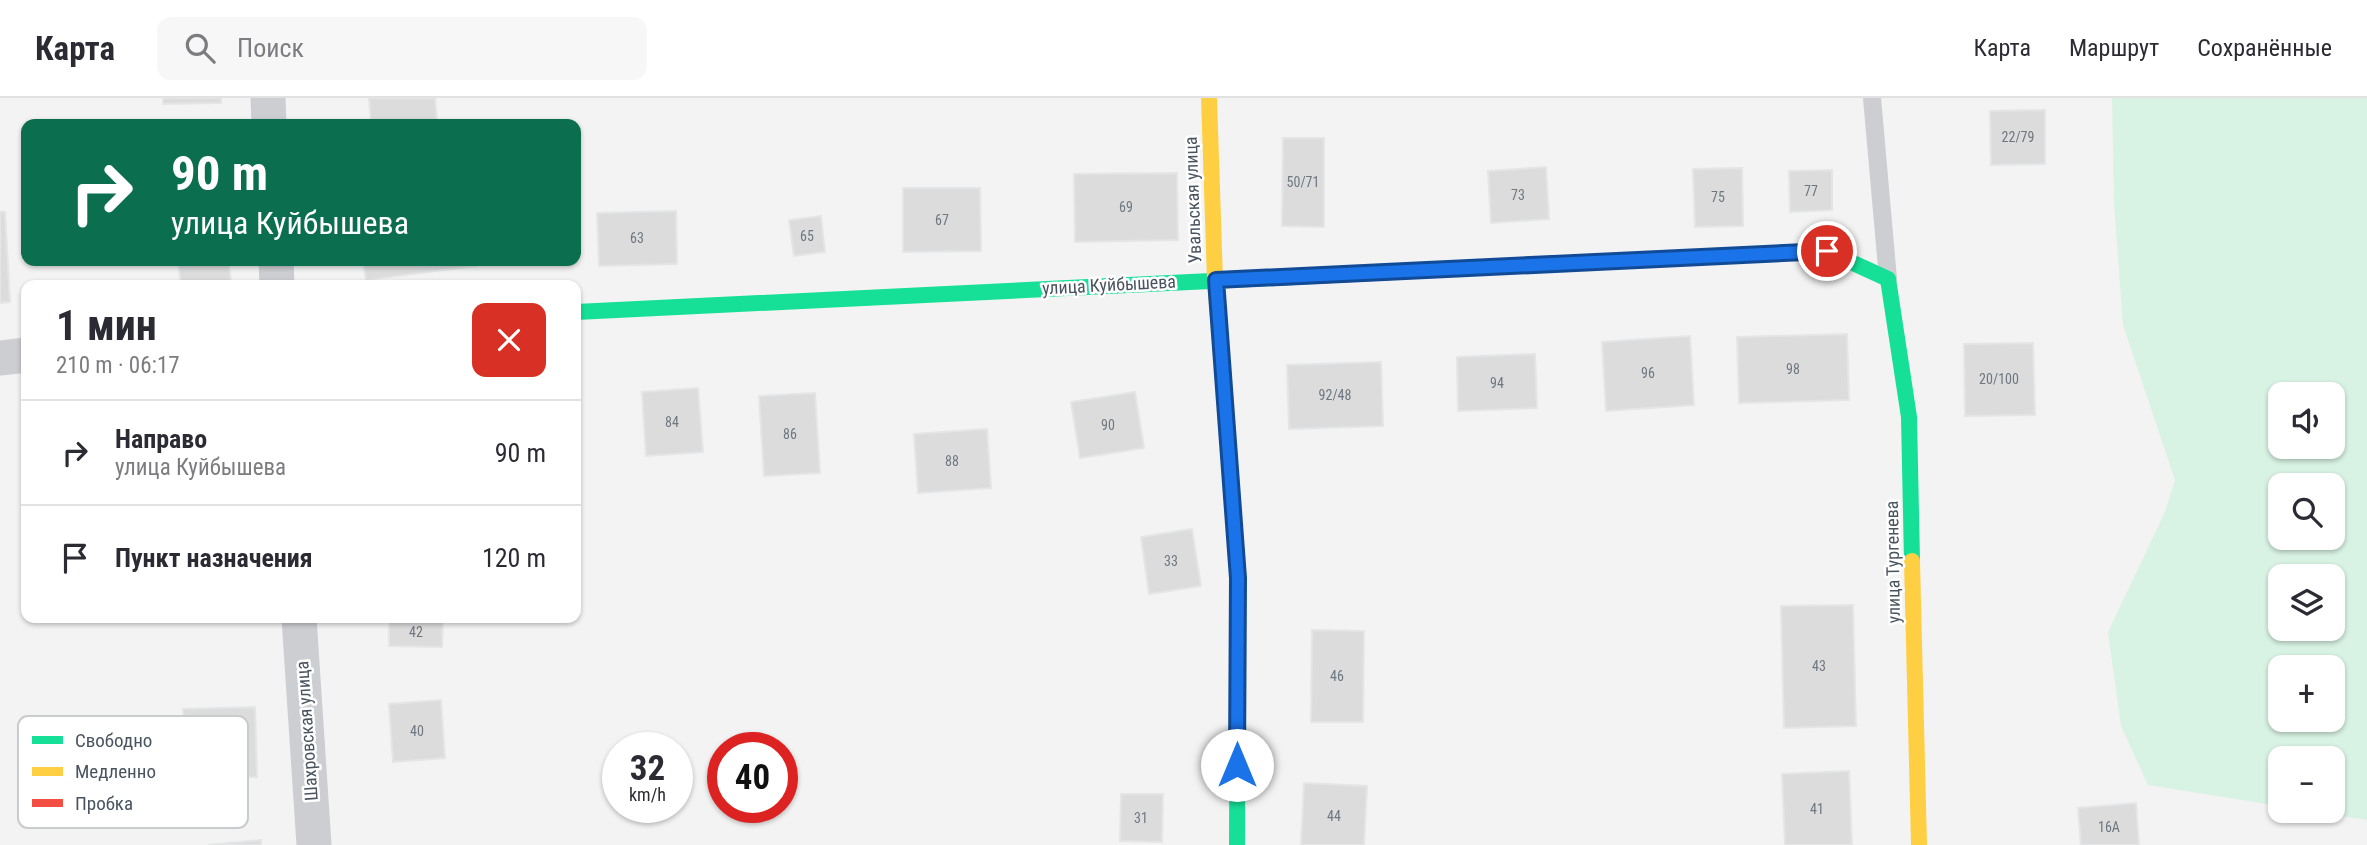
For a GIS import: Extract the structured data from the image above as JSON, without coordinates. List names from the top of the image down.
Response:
{
  "streets": {
    "street": [
      "Увальская улица",
      "улица Куйбышева",
      "улица Тургенева",
      "Шахровская улица"
    ]
  },
  "crossings": [
    ["Увальская улица", "улица Куйбышева"],
    ["улица Куйбышева", "улица Тургенева"]
  ],
  "house_numbers": [
    "22/79",
    "50/71",
    "77",
    "73",
    "75",
    "69",
    "67",
    "65",
    "63",
    "98",
    "96",
    "20/100",
    "94",
    "92/48",
    "84",
    "90",
    "86",
    "88",
    "33",
    "42",
    "43",
    "46",
    "40",
    "41",
    "44",
    "31",
    "16А"
  ],
  "legend": ["Свободно", "Медленно", "Пробка"],
  "page": {
    "header": "Карта",
    "search": "Поиск",
    "nav": ["Карта", "Маршрут", "Сохранённые"],
    "turn": ["90 m", "улица Куйбышева"],
    "heading": ["1 мин", "210 m · 06:17"],
    "map_buttons": ["+", "−"],
    "list": [
      {
        "name": "Направо",
        "note": "улица Куйбышева",
        "value": "90 m"
      },
      {
        "name": "Пункт назначения",
        "value": "120 m"
      }
    ],
    "speed": "32 km/h",
    "limit": "40"
  }
}
